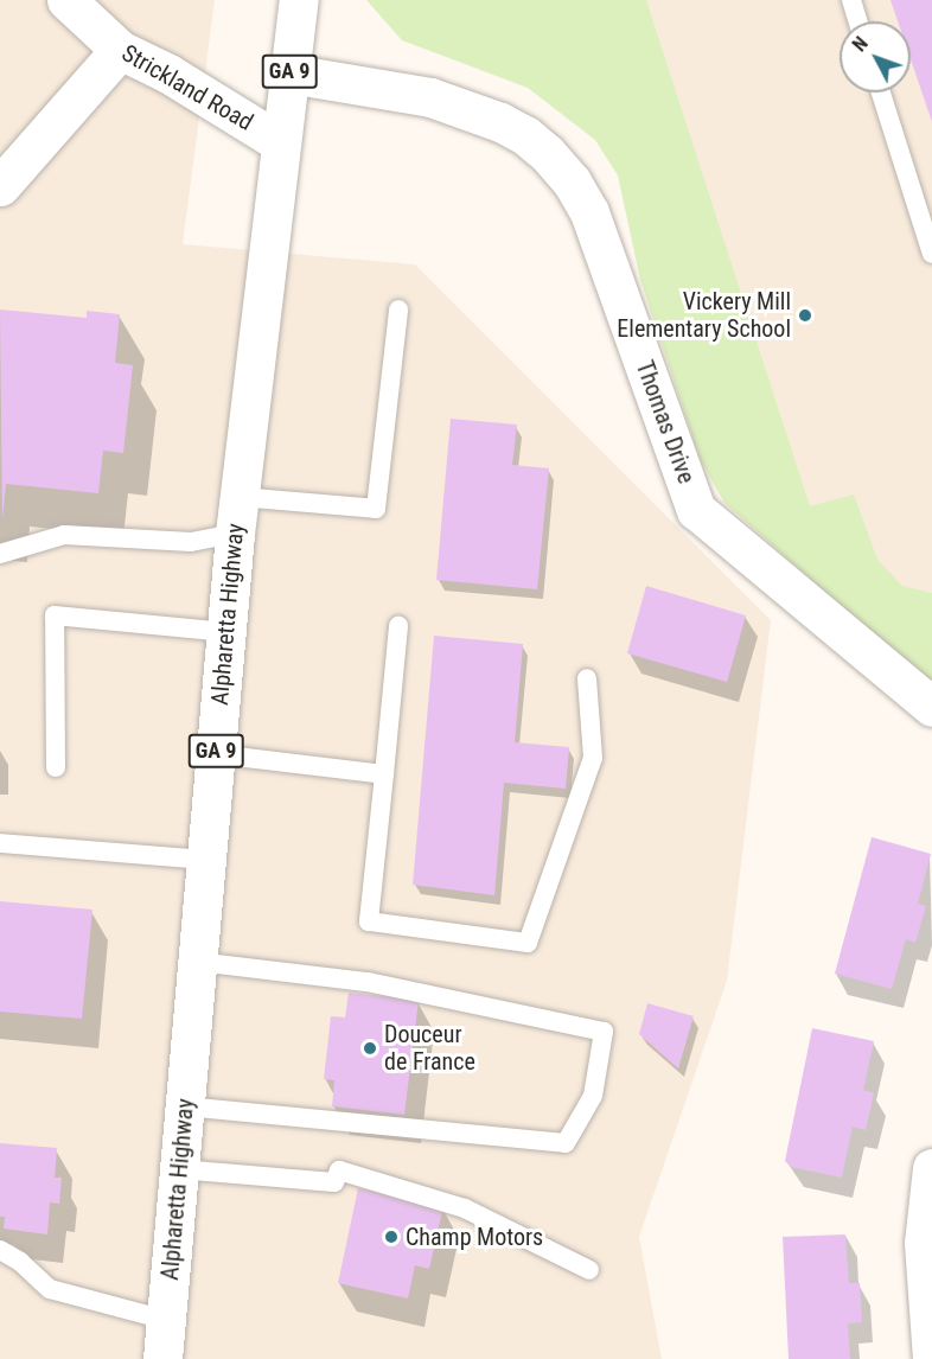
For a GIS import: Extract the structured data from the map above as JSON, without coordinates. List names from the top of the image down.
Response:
{
  "streets": {
    "main road": [
      "GA 9",
      "Strickland Road",
      "Thomas Drive",
      "Alpharetta Highway"
    ]
  },
  "crossings": [
    ["Strickland Road", "Alpharetta Highway"],
    ["Thomas Drive", "Alpharetta Highway"]
  ],
  "places": ["Vickery Mill Elementary School", "Douceur de France", "Champ Motors"],
  "north": "top left"
}
